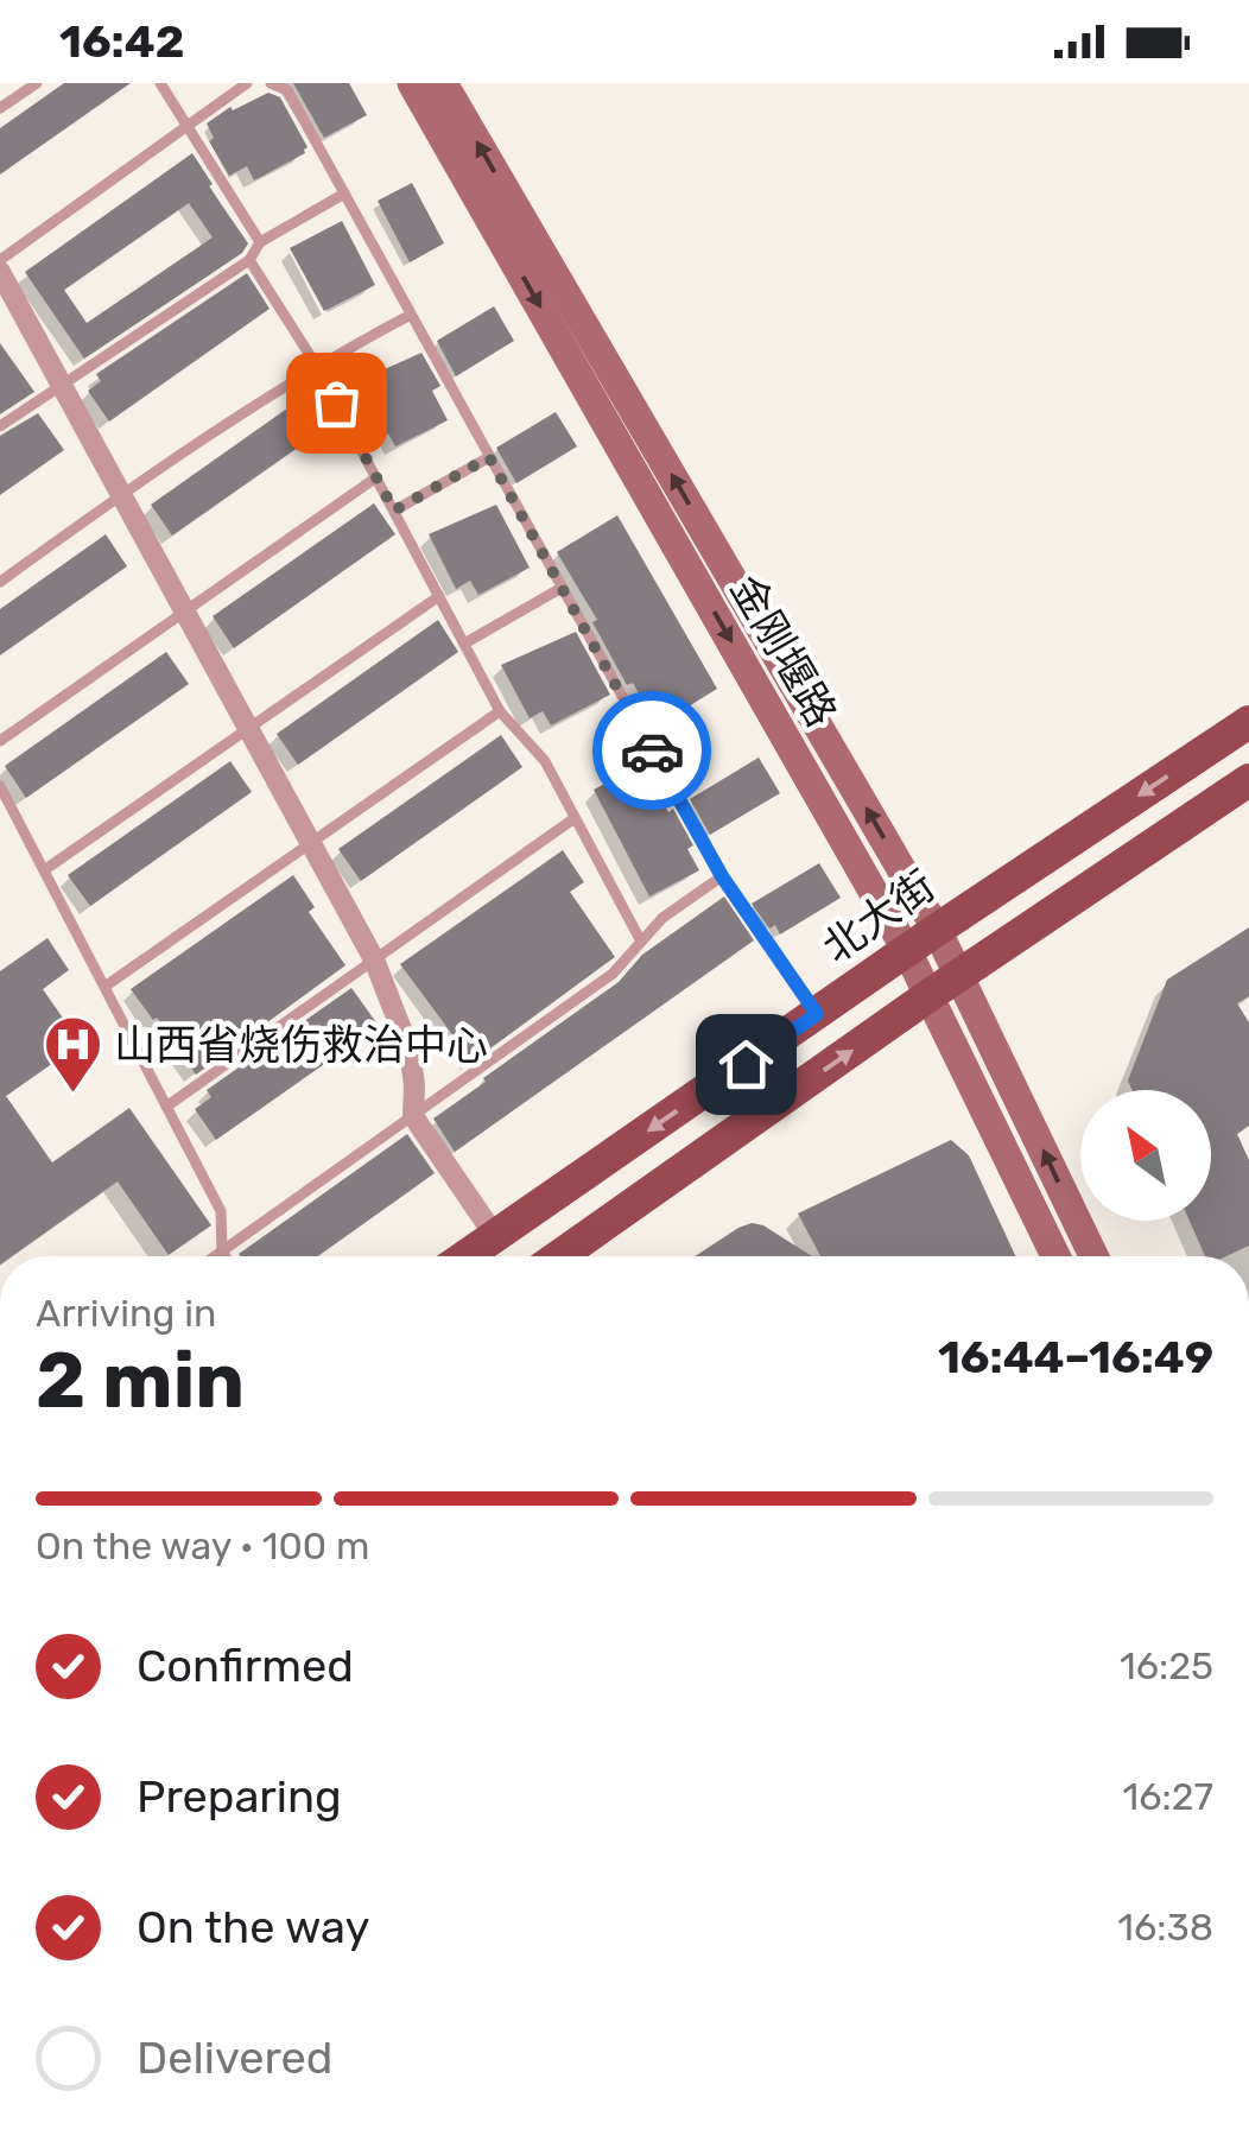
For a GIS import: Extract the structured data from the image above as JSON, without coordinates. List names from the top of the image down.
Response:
{
  "streets": {
    "main road": ["金刚堰路", "北大街"]
  },
  "crossings": [
    ["金刚堰路", "北大街"]
  ],
  "places": {
    "hospital": ["山西省烧伤救治中心"]
  },
  "north": "top left",
  "page": {
    "status": "16:42",
    "heading": ["2 min", "Arriving in", "16:44–16:49"],
    "bar": "On the way · 100 m",
    "list": [
      ["Confirmed", "16:25"],
      ["Preparing", "16:27"],
      ["On the way", "16:38"],
      "Delivered"
    ]
  }
}
